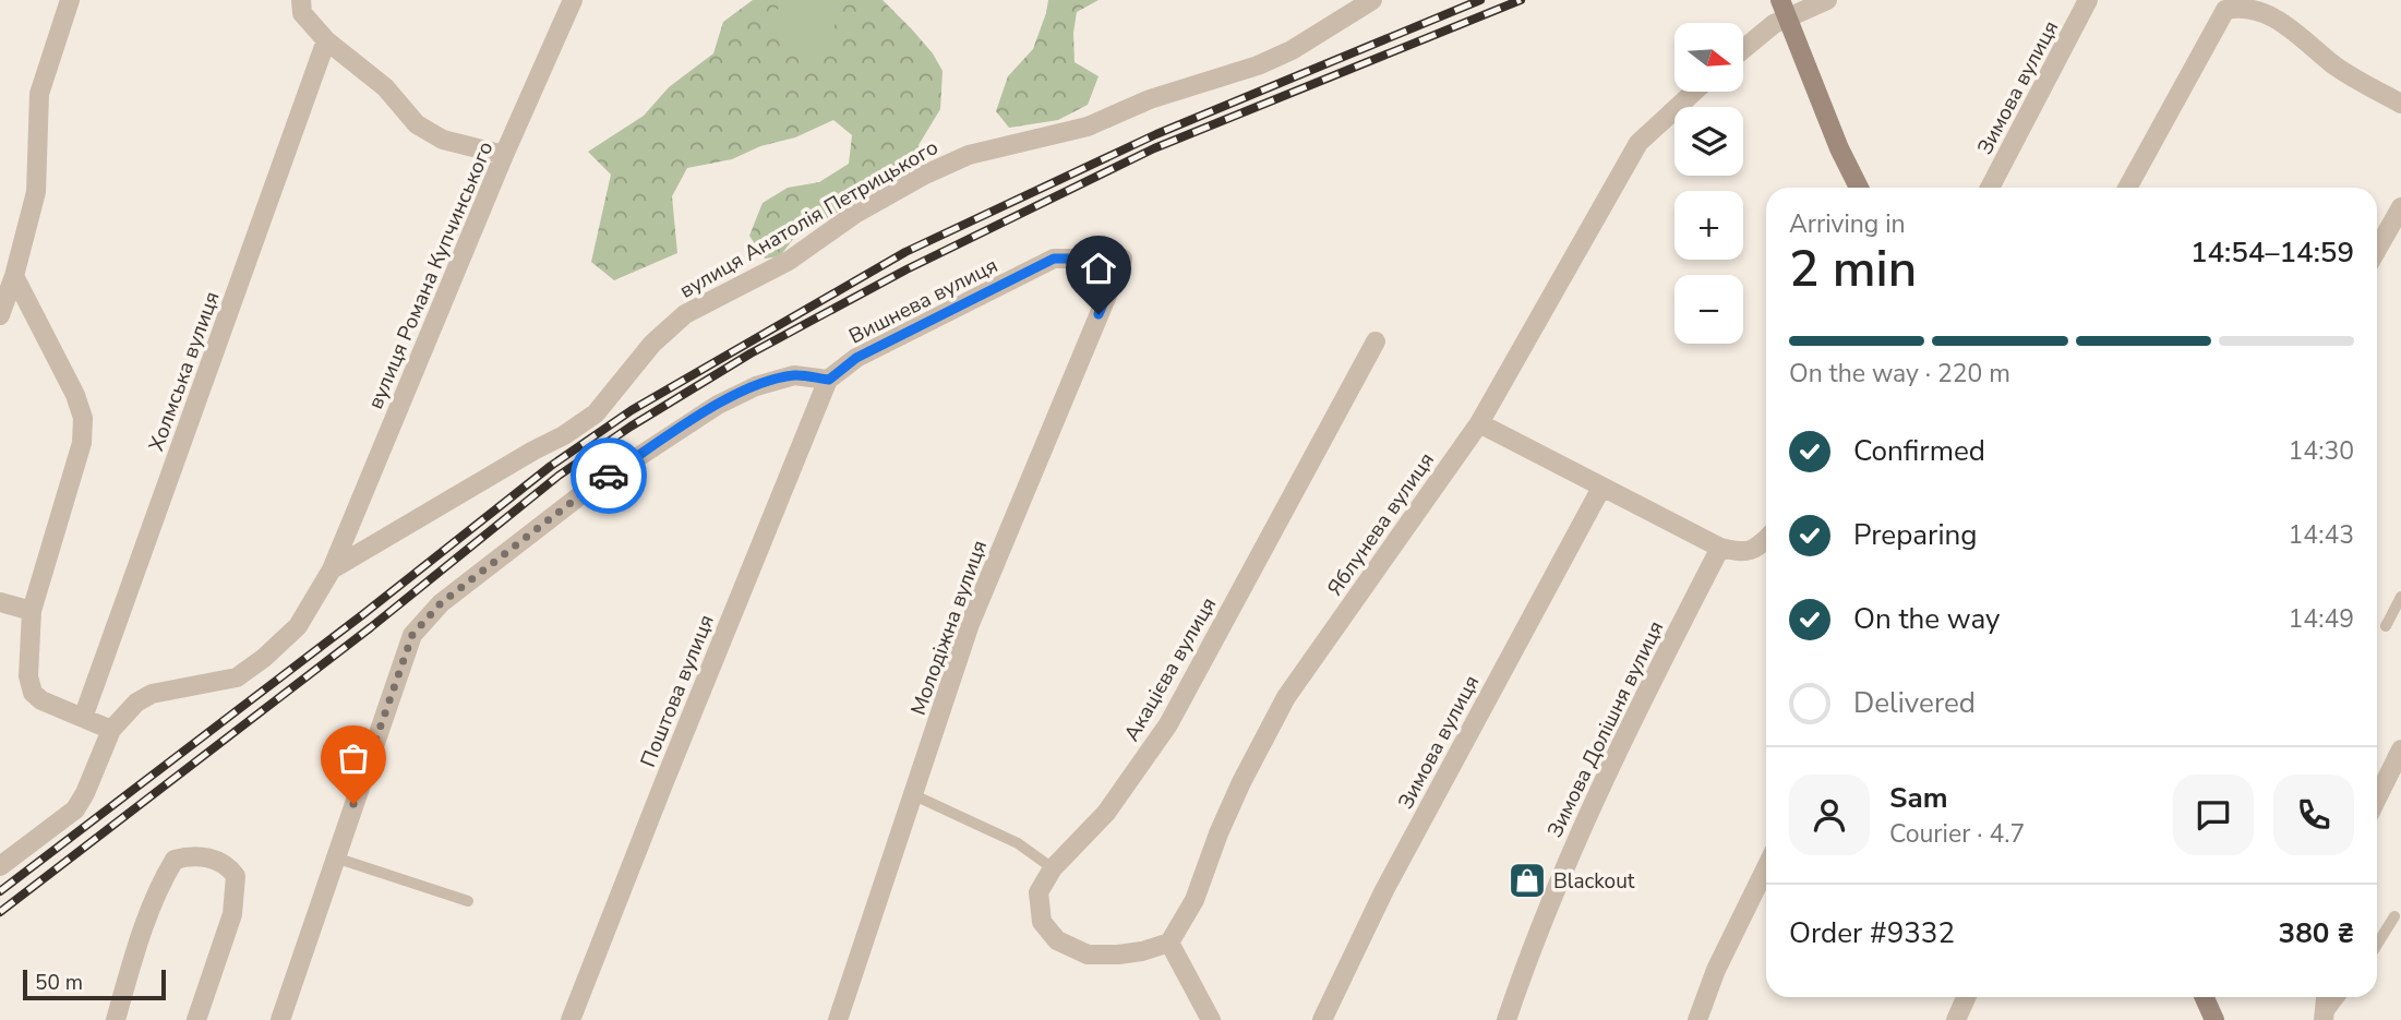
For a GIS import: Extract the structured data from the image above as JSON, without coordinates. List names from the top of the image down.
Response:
{
  "streets": {
    "street": [
      "Зимова вулиця",
      "вулиця Анатолія Петрицького",
      "вулиця Романа Купчинського",
      "Вишнева вулиця",
      "Холмська вулиця",
      "Яблунева вулиця",
      "Молодіжна вулиця",
      "Акацієва вулиця",
      "Поштова вулиця",
      "Зимова Долішня вулиця"
    ]
  },
  "crossings": [
    ["вулиця Анатолія Петрицького", "вулиця Романа Купчинського"],
    ["Вишнева вулиця", "Молодіжна вулиця"],
    ["Вишнева вулиця", "Поштова вулиця"],
    ["Яблунева вулиця", "Акацієва вулиця"]
  ],
  "places": {
    "shop": ["Blackout"]
  },
  "scale_bar": "50 m",
  "north": "right",
  "page": {
    "map_buttons": ["+", "−"],
    "heading": ["2 min", "Arriving in", "14:54–14:59"],
    "panel": [
      "Sam",
      "Courier · 4.7",
      "Order #9332",
      "380 ₴"
    ],
    "bar": "On the way · 220 m",
    "list": [
      ["Confirmed", "14:30"],
      ["Preparing", "14:43"],
      ["On the way", "14:49"],
      "Delivered"
    ],
    "scale": "50 m"
  }
}
